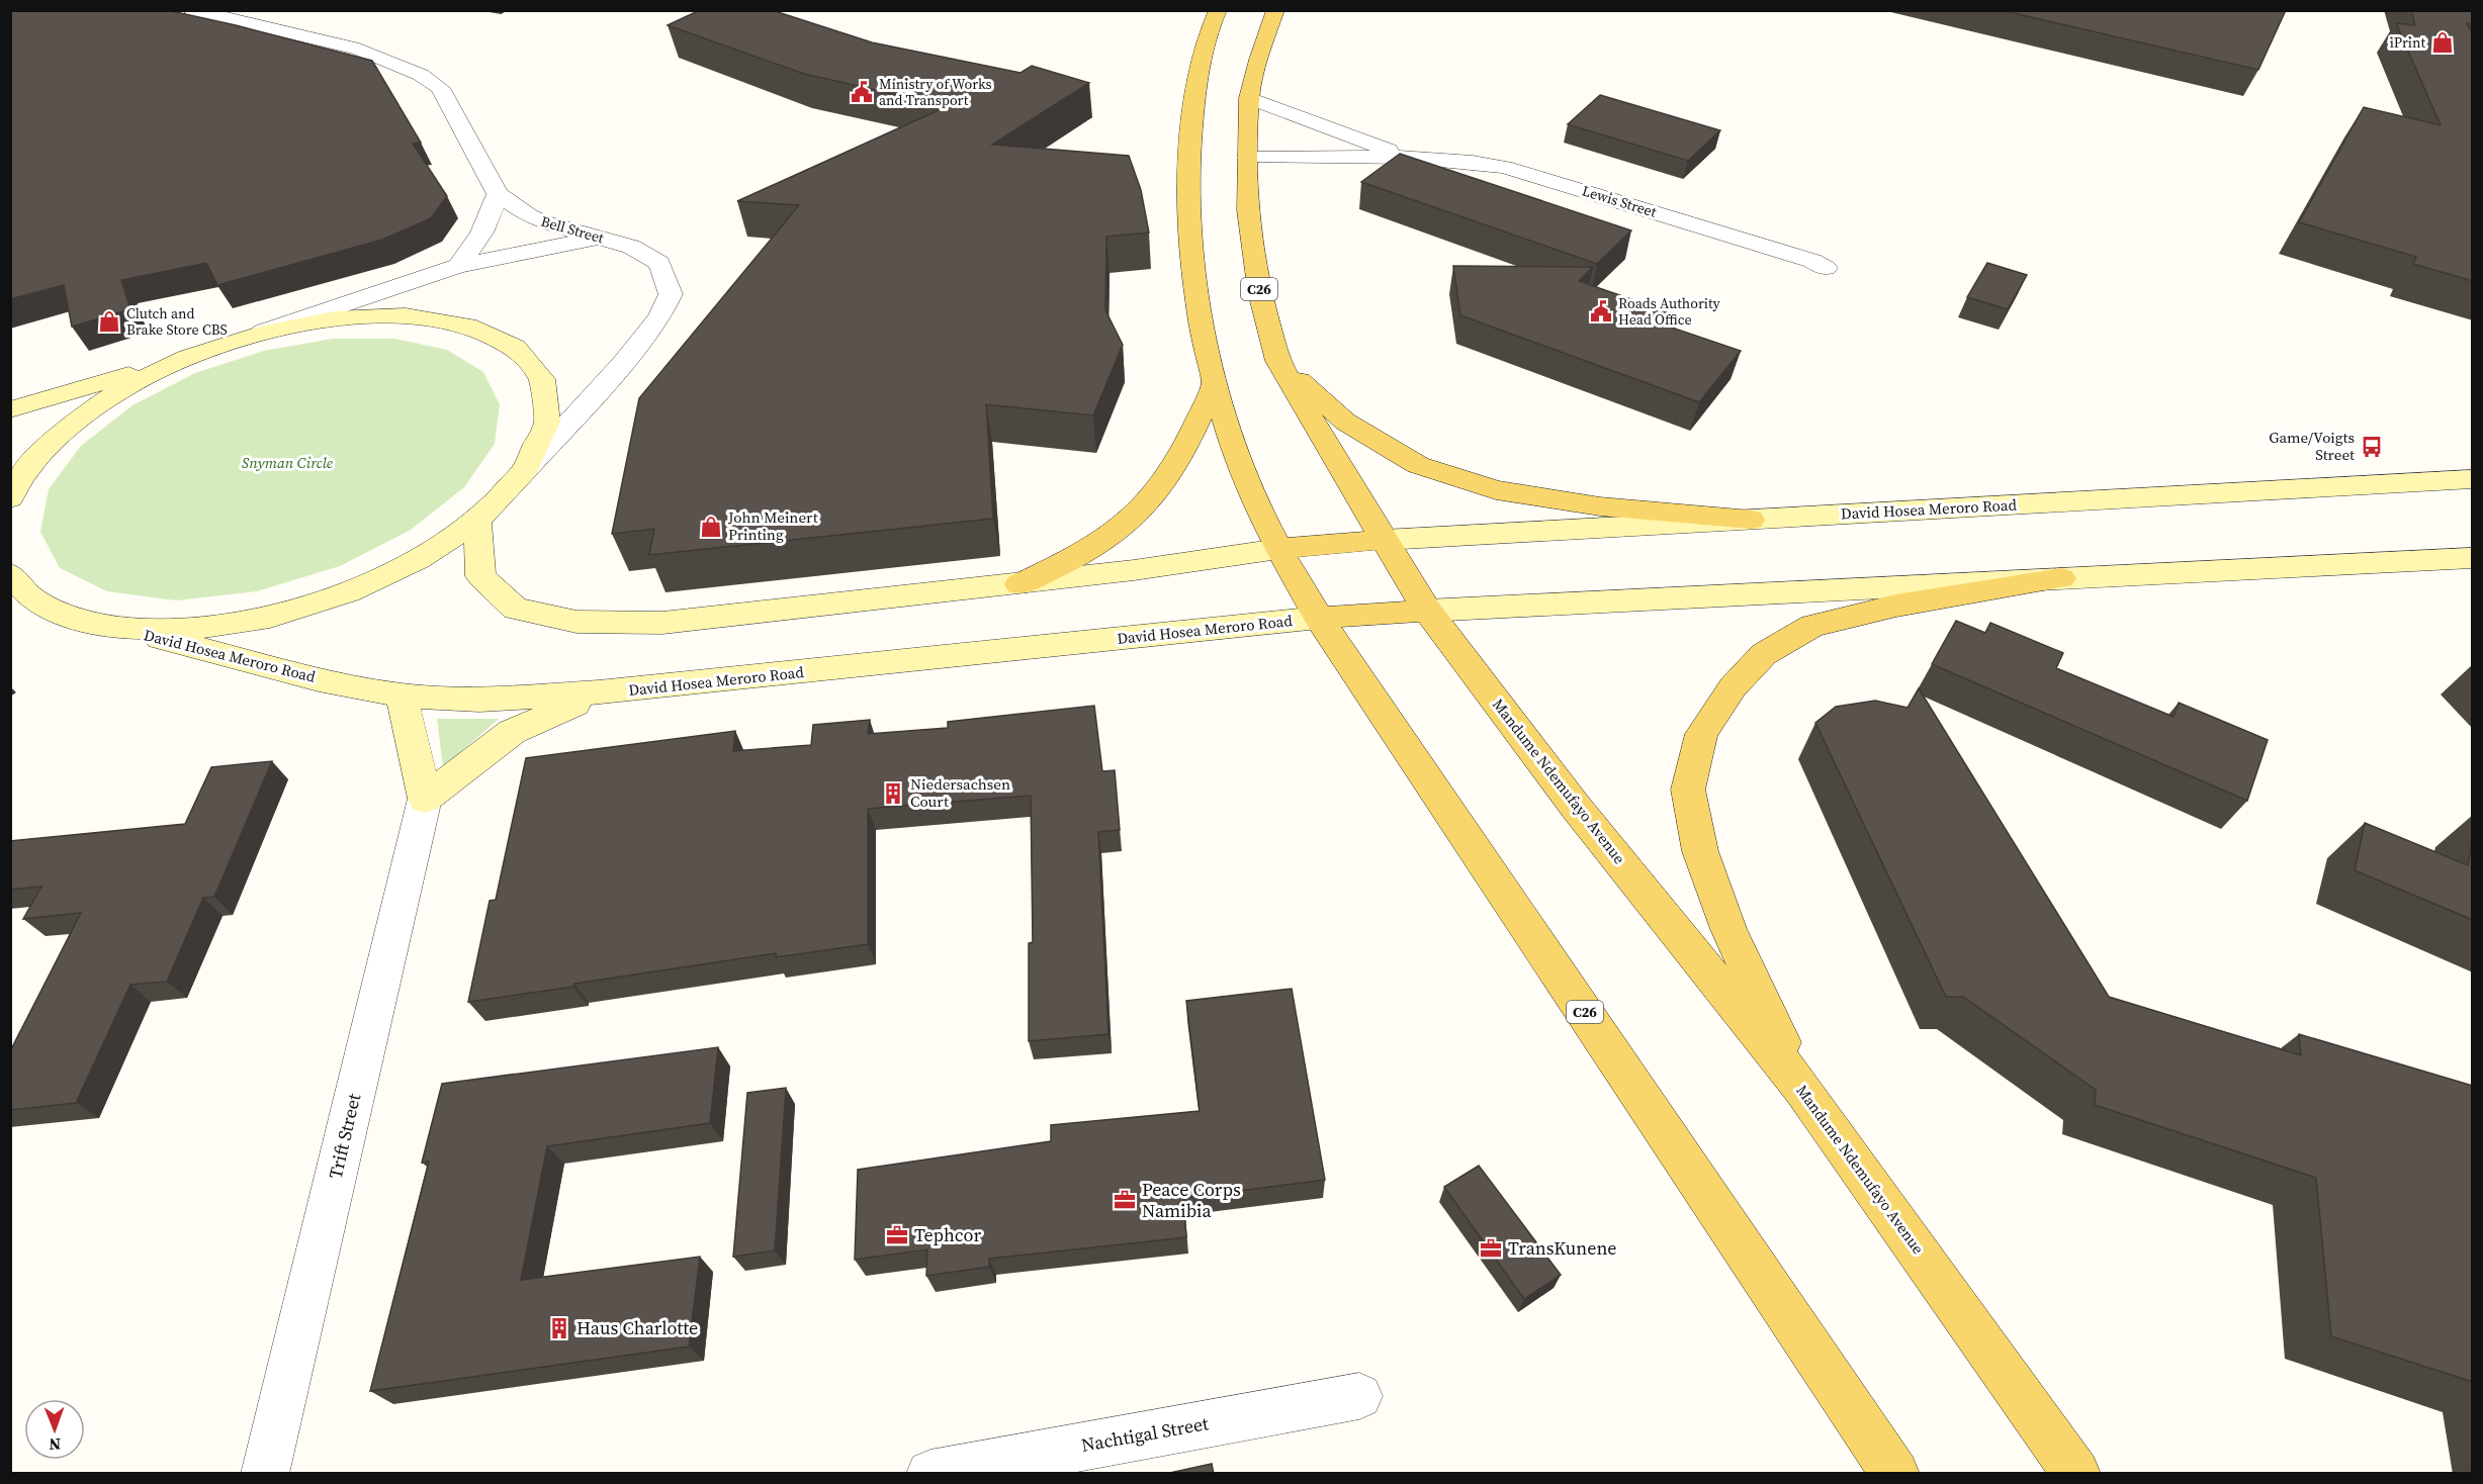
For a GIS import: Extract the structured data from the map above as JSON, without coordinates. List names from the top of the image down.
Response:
{
  "streets": {
    "main road": ["C26", "David Hosea Meroro Road", "Mandume Ndemufayo Avenue"],
    "street": [
      "Lewis Street",
      "Bell Street",
      "Trift Street",
      "Nachtigal Street"
    ]
  },
  "crossings": [
    ["Lewis Street", "Mandume Ndemufayo Avenue"],
    ["C26", "David Hosea Meroro Road"],
    ["David Hosea Meroro Road", "Mandume Ndemufayo Avenue"]
  ],
  "parks": ["Snyman Circle"],
  "places": {
    "shop": ["iPrint", "Clutch and Brake Store CBS", "John Meinert Printing"],
    "public building": ["Ministry of Works and Transport", "Roads Authority Head Office"],
    "bus stop": ["Game/Voigts Street"],
    "building": ["Niedersachsen Court", "Haus Charlotte"],
    "office": ["Peace Corps Namibia", "Tephcor", "TransKunene"]
  },
  "north": "bottom"
}
